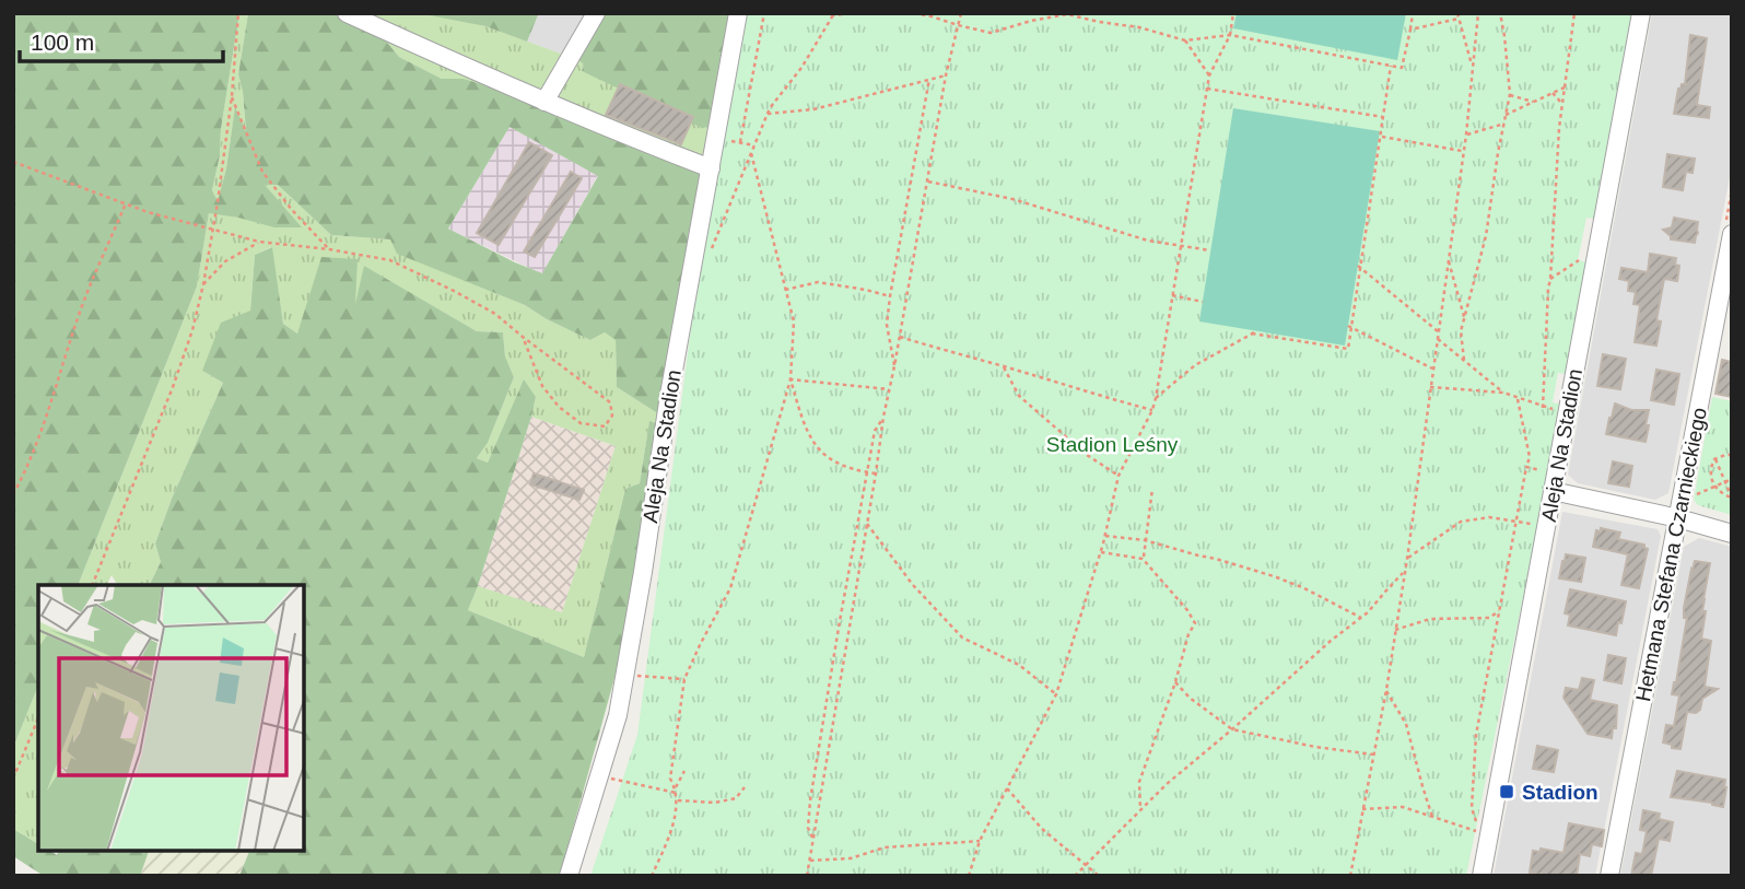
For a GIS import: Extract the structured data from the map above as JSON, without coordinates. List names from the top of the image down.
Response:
{
  "streets": {
    "street": ["Aleja Na Stadion", "Hetmana Stefana Czarnieckiego"]
  },
  "parks": ["Stadion Leśny"],
  "places": {
    "transit": ["Stadion"]
  },
  "scale_bar": "100 m"
}
